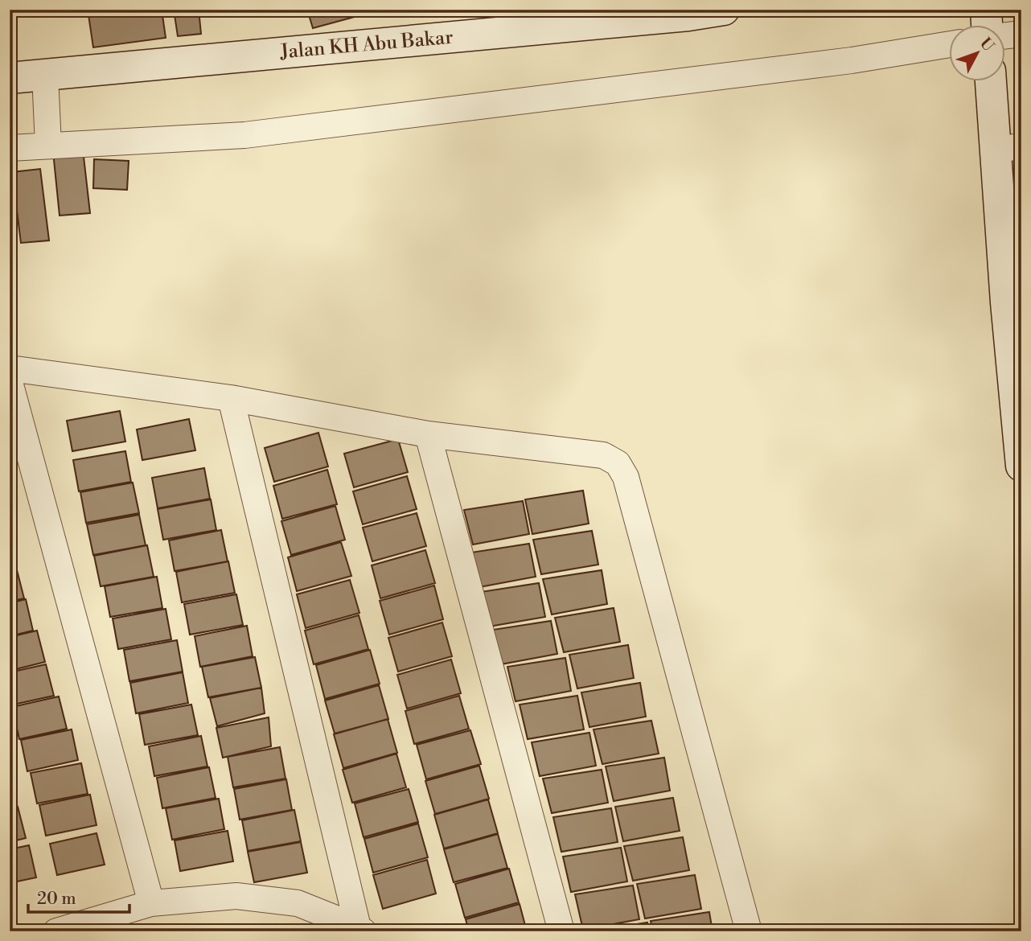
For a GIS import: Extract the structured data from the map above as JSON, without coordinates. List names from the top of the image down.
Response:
{
  "streets": {
    "street": ["Jalan KH Abu Bakar"]
  },
  "scale_bar": "20 m",
  "north": "top right"
}
